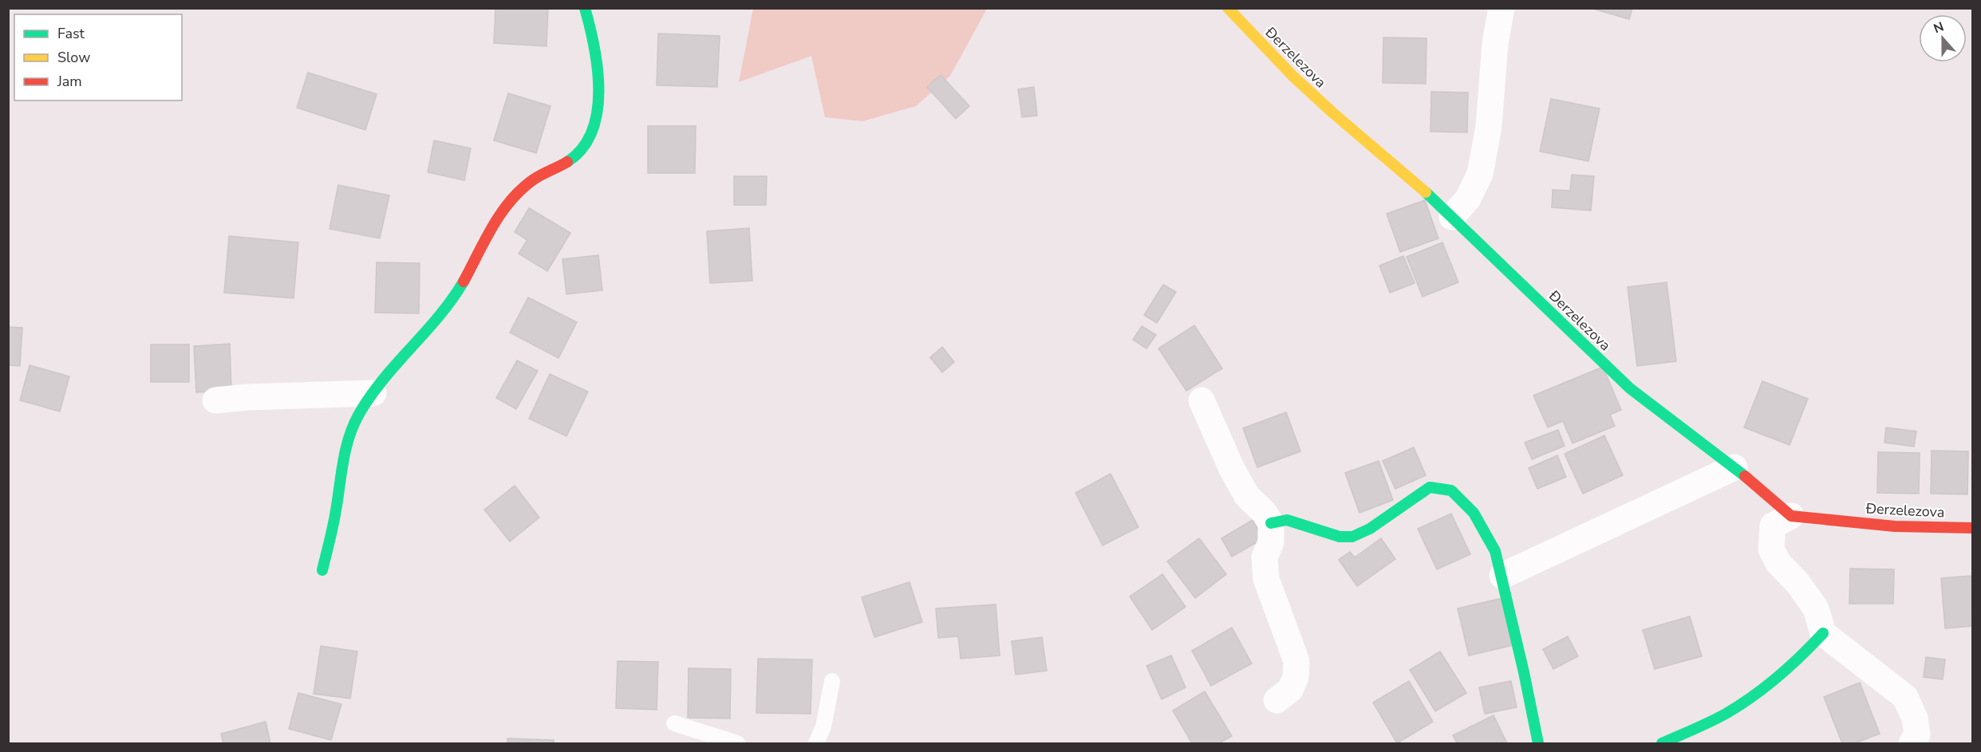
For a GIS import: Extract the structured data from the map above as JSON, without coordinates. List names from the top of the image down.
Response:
{
  "streets": {
    "street": ["Đerzelezova"]
  },
  "legend": ["Fast", "Slow", "Jam"],
  "north": "top"
}
